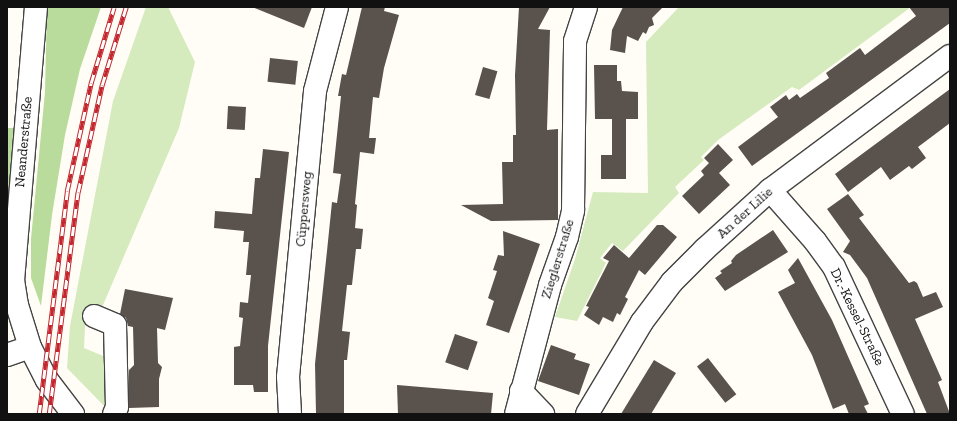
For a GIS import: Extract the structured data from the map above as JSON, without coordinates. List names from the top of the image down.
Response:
{
  "streets": {
    "street": [
      "Neanderstraße",
      "Cüppersweg",
      "An der Lilie",
      "Zieglerstraße",
      "Dr.-Kessel-Straße"
    ]
  },
  "crossings": [
    ["An der Lilie", "Dr.-Kessel-Straße"]
  ]
}
